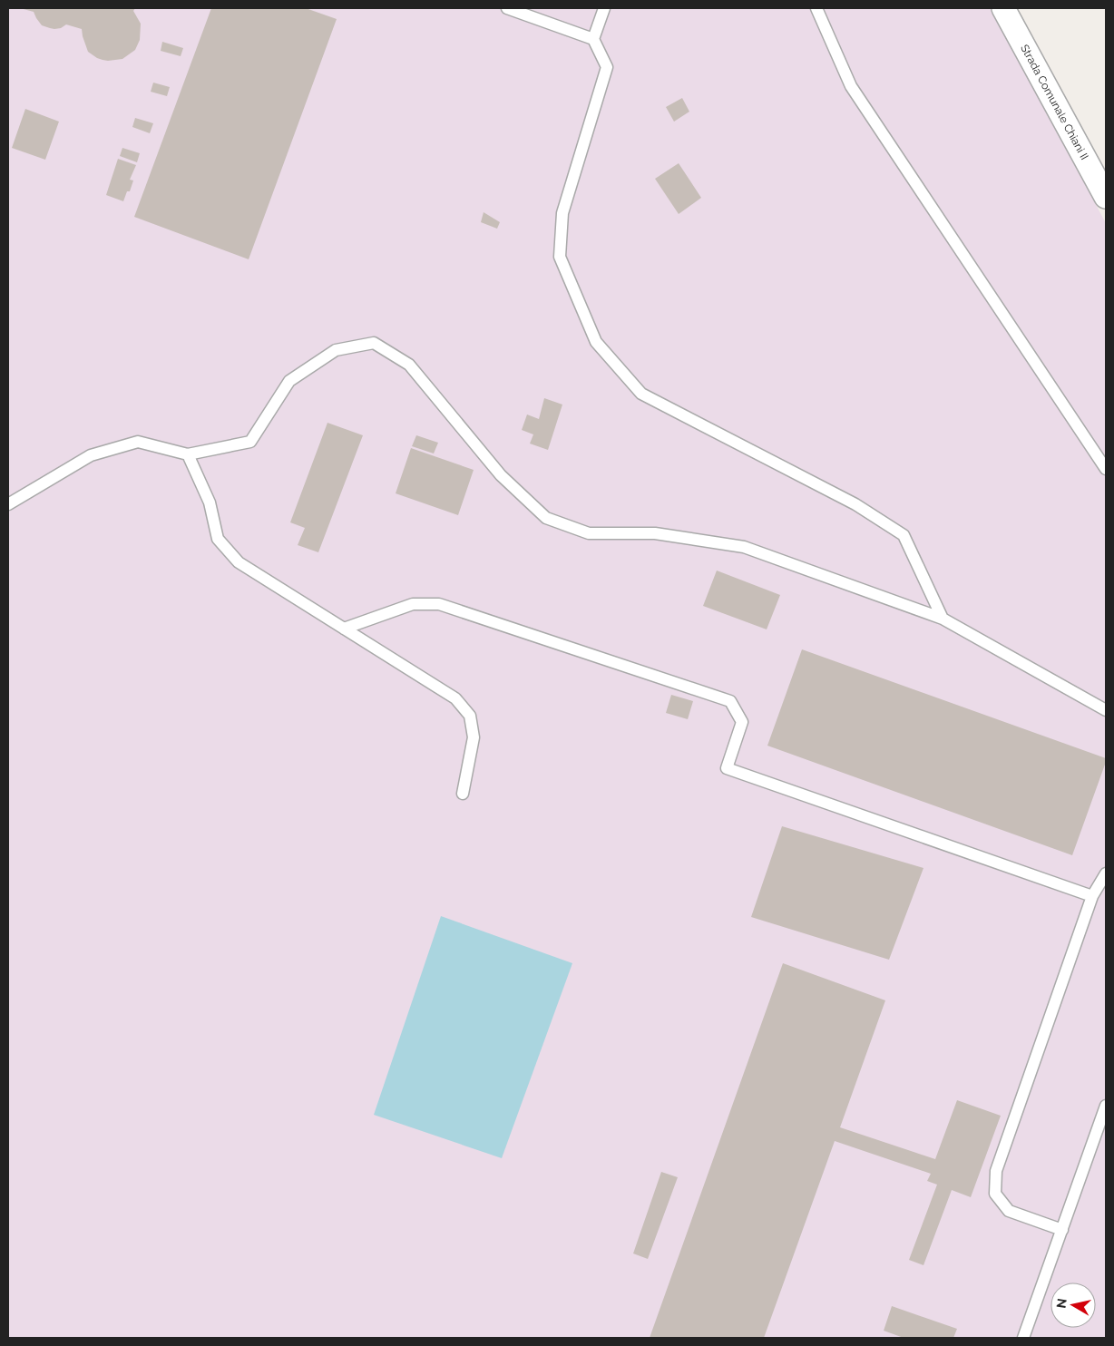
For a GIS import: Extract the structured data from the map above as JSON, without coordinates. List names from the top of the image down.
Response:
{
  "streets": {
    "street": ["Strada Comunale Chiani II"]
  },
  "north": "left"
}
